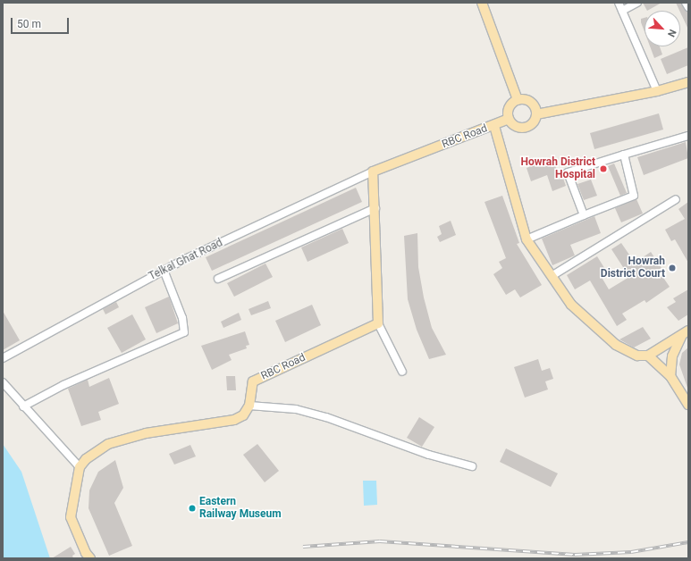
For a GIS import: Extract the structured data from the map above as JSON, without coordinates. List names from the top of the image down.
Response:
{
  "streets": {
    "main road": ["RBC Road"],
    "street": ["Telkal Ghat Road"]
  },
  "crossings": [
    ["RBC Road", "Telkal Ghat Road"]
  ],
  "places": ["Howrah District Hospital", "Howrah District Court", "Eastern Railway Museum"],
  "scale_bar": "50 m",
  "north": "bottom right"
}
